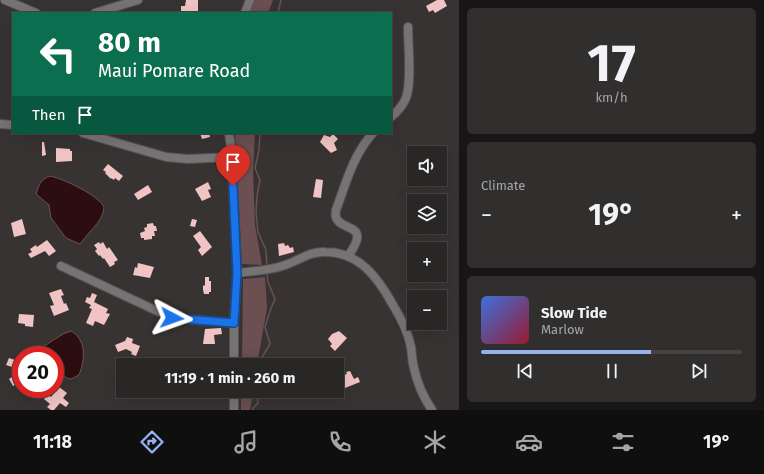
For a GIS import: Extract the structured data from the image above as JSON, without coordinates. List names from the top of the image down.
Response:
{
  "page": {
    "tile": [
      ["17", "km/h"],
      "Climate"
    ],
    "turn": ["80 m", "Maui Pomare Road"],
    "then": "Then",
    "map_buttons": ["+", "−"],
    "heat": ["−", "19°", "+"],
    "song": ["Slow Tide", "Marlow"],
    "limit": "20",
    "trip": "11:19 · 1 min · 260 m",
    "tabs": ["11:18", "19°"]
  }
}
